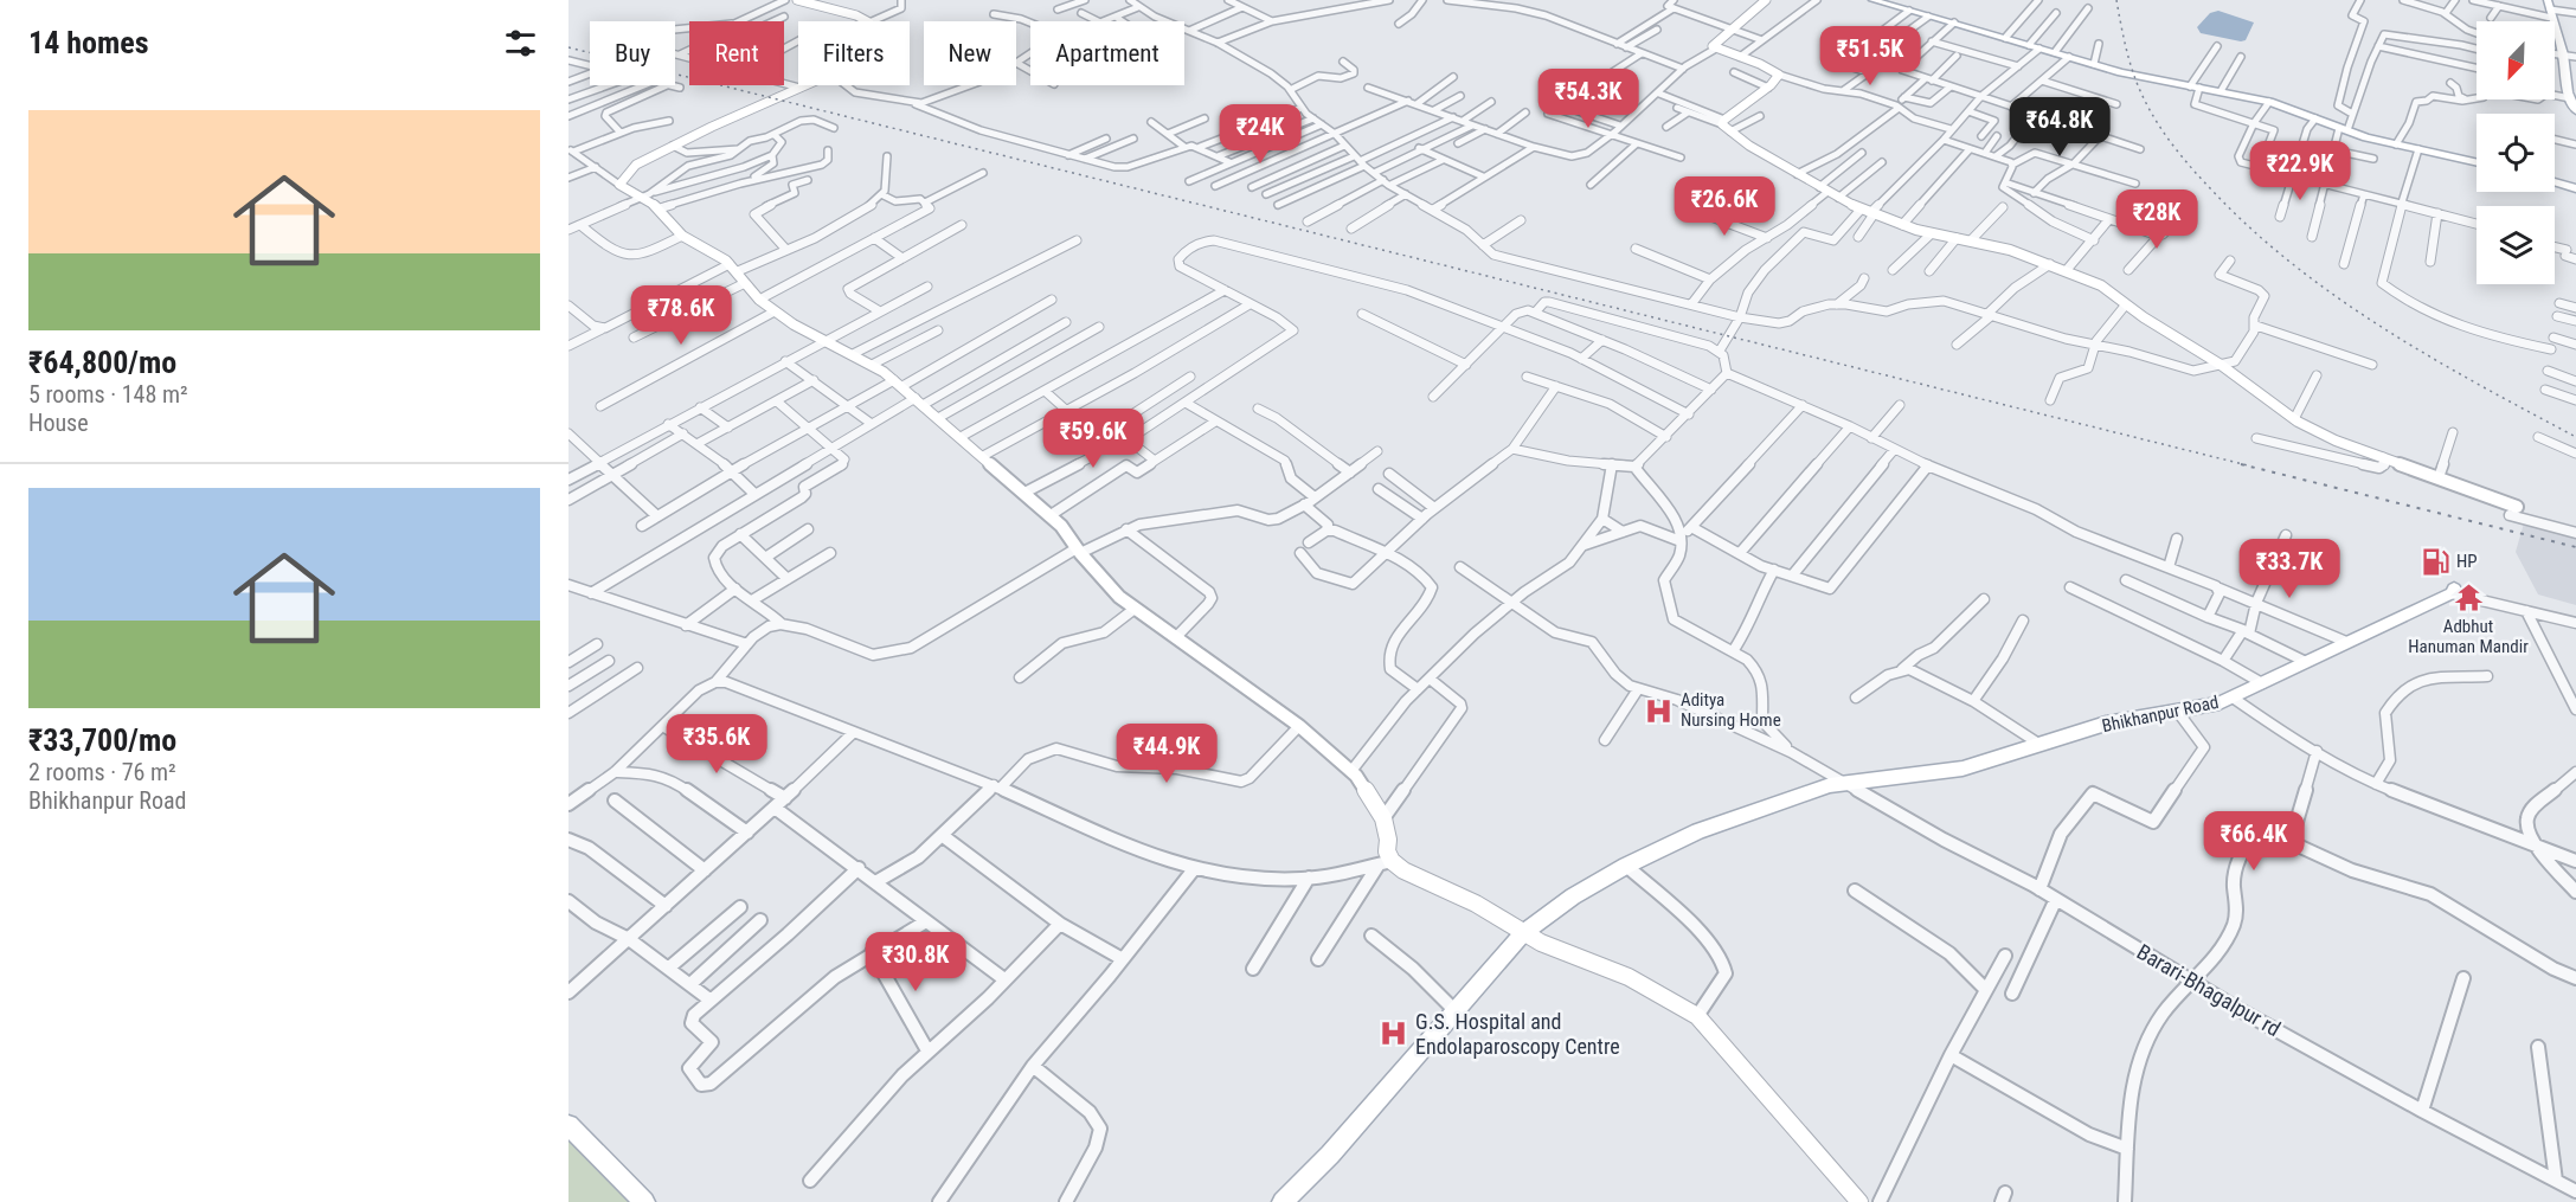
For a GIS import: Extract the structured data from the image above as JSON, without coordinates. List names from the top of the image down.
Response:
{
  "streets": {
    "main road": ["Bhikhanpur Road"],
    "street": ["Barari-Bhagalpur rd"]
  },
  "crossings": [
    ["Bhikhanpur Road", "Barari-Bhagalpur rd"]
  ],
  "places": {
    "fuel station": ["HP"],
    "temple": ["Adbhut Hanuman Mandir"],
    "hospital": ["Aditya Nursing Home", "G.S. Hospital and Endolaparoscopy Centre"]
  },
  "north": "bottom left",
  "page": {
    "heading": "14 homes",
    "chip": [
      "Buy",
      "Rent",
      "Filters",
      "New",
      "Apartment"
    ],
    "price": [
      "₹51.5K",
      "₹54.3K",
      "₹64.8K",
      "₹24K",
      "₹22.9K",
      "₹26.6K",
      "₹28K",
      "₹78.6K",
      "₹59.6K",
      "₹33.7K",
      "₹35.6K",
      "₹44.9K",
      "₹66.4K",
      "₹30.8K"
    ],
    "list": [
      {
        "name": "₹64,800/mo",
        "note": "5 rooms · 148 m² · House"
      },
      {
        "name": "₹33,700/mo",
        "note": "2 rooms · 76 m² · Bhikhanpur Road"
      }
    ]
  }
}
